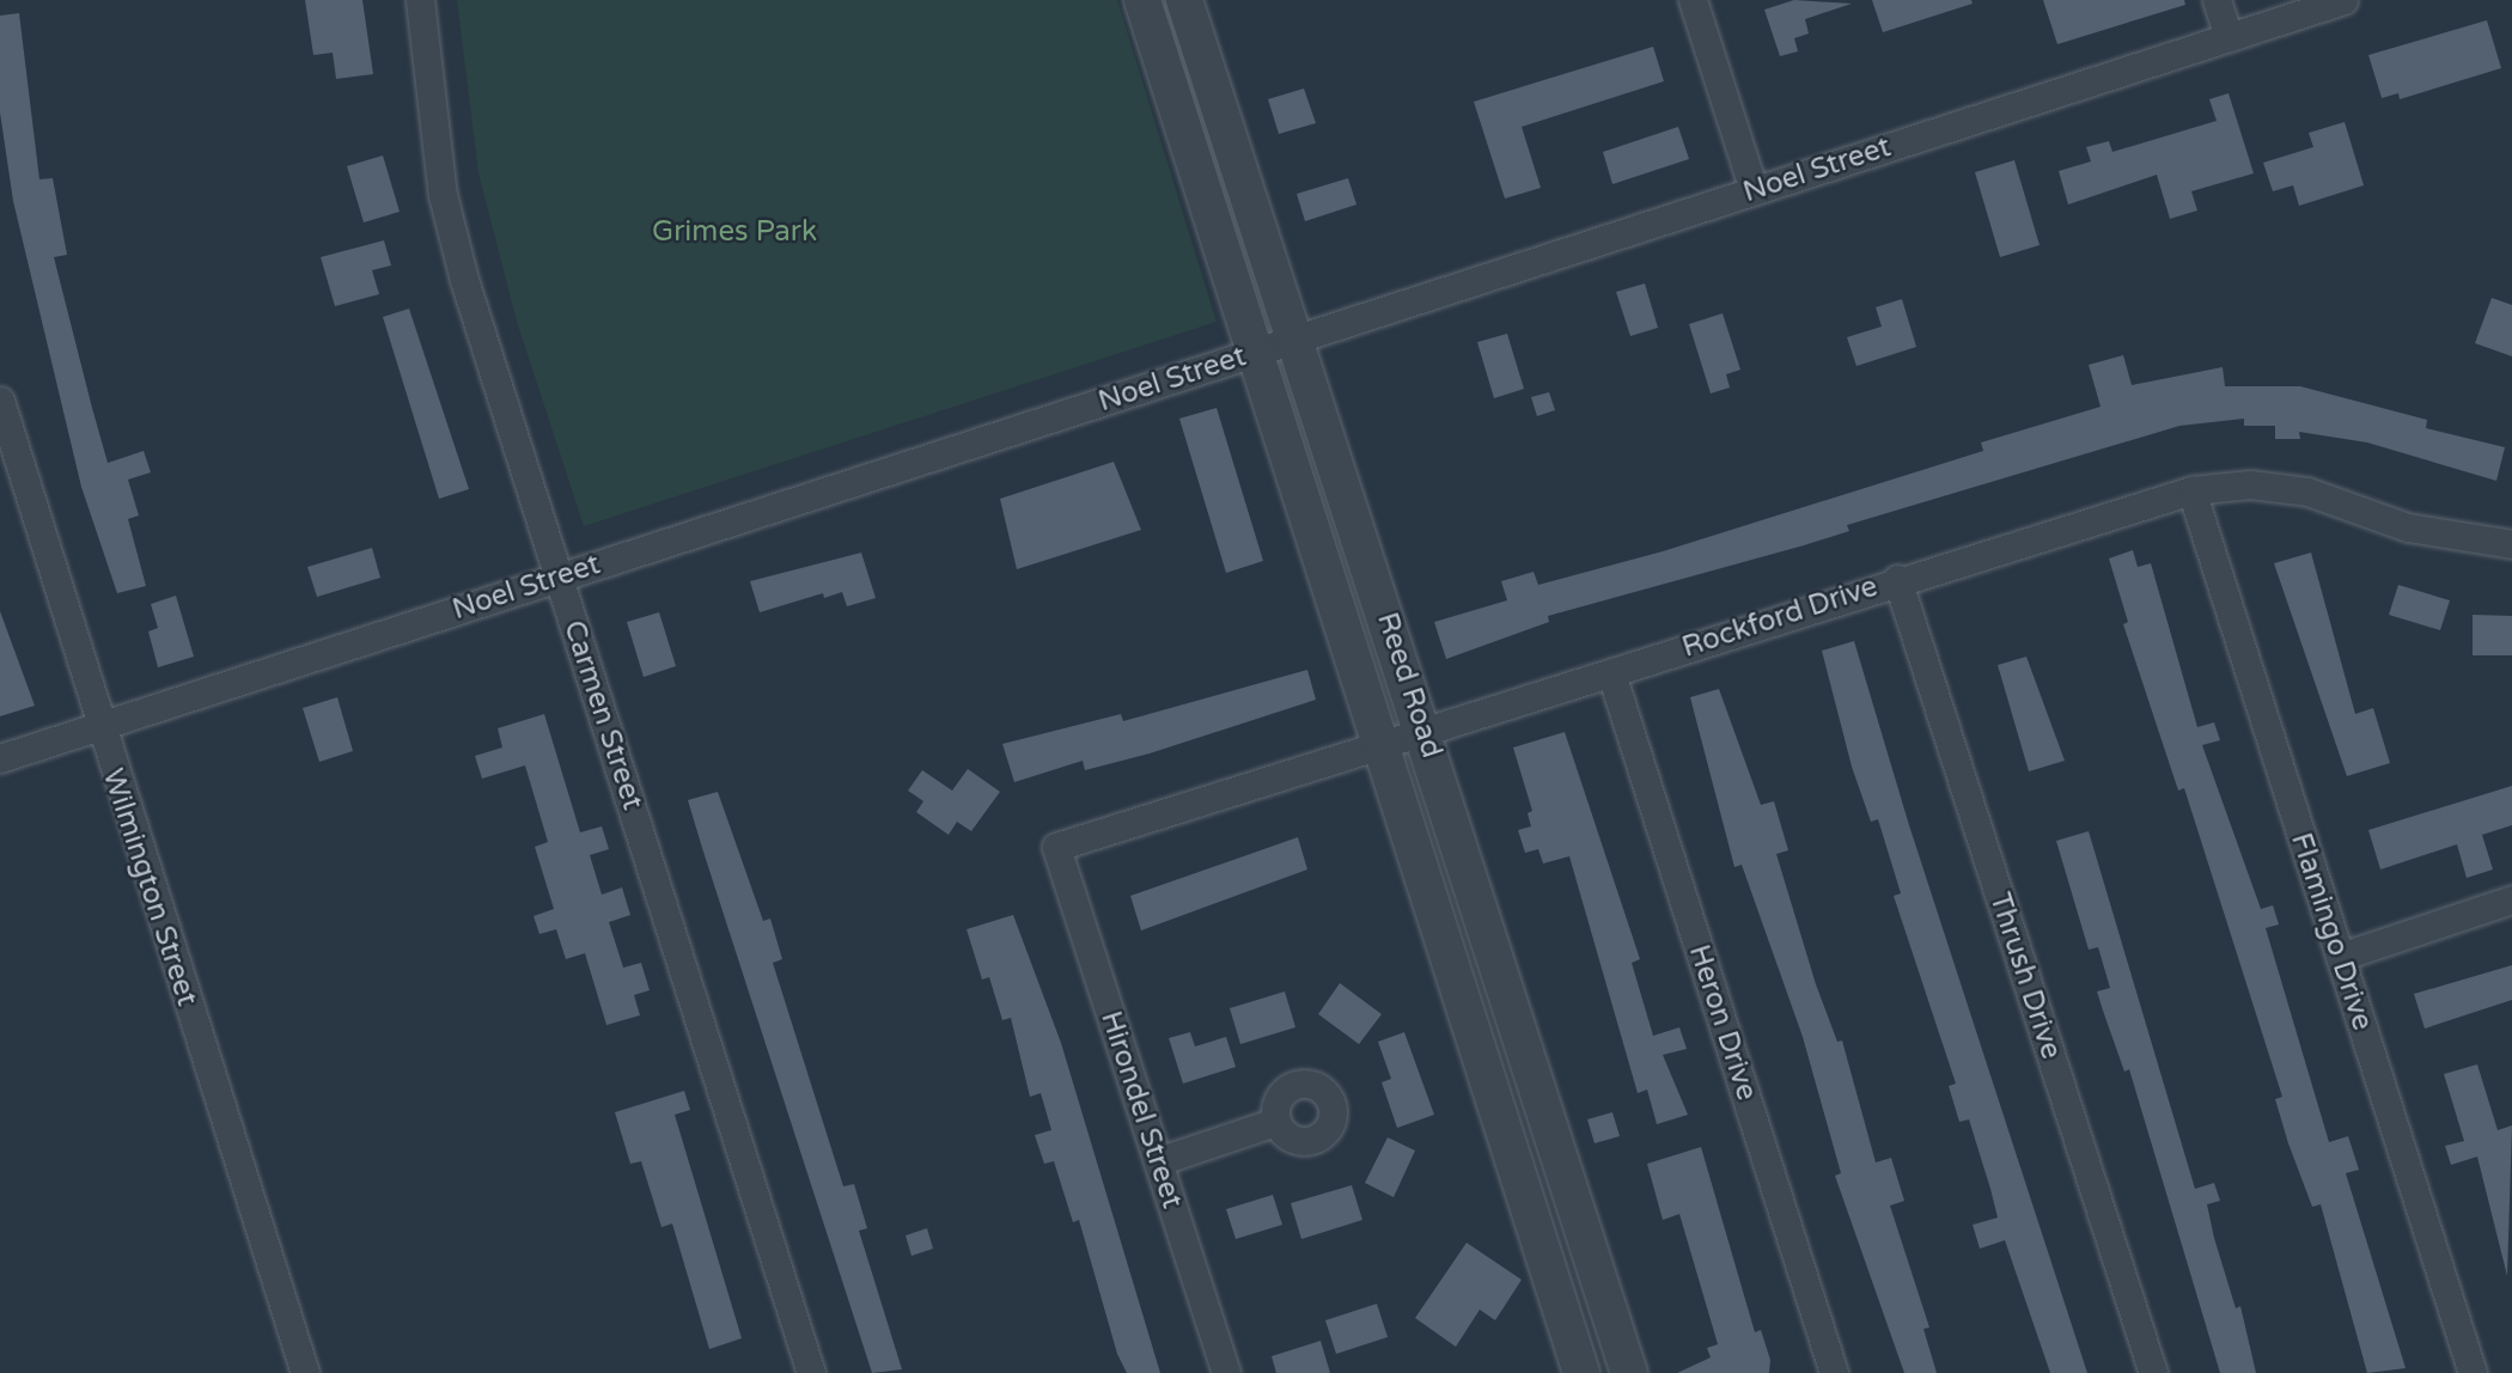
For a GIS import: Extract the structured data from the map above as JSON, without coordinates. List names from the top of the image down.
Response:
{
  "streets": {
    "street": [
      "Noel Street",
      "Rockford Drive",
      "Reed Road",
      "Carmen Street",
      "Wilmington Street",
      "Flamingo Drive",
      "Thrush Drive",
      "Heron Drive",
      "Hirondel Street"
    ]
  },
  "crossings": [
    ["Noel Street", "Reed Road"],
    ["Noel Street", "Carmen Street"],
    ["Noel Street", "Wilmington Street"],
    ["Rockford Drive", "Reed Road"],
    ["Rockford Drive", "Flamingo Drive"],
    ["Rockford Drive", "Thrush Drive"],
    ["Rockford Drive", "Heron Drive"],
    ["Rockford Drive", "Hirondel Street"]
  ],
  "parks": ["Grimes Park"]
}
